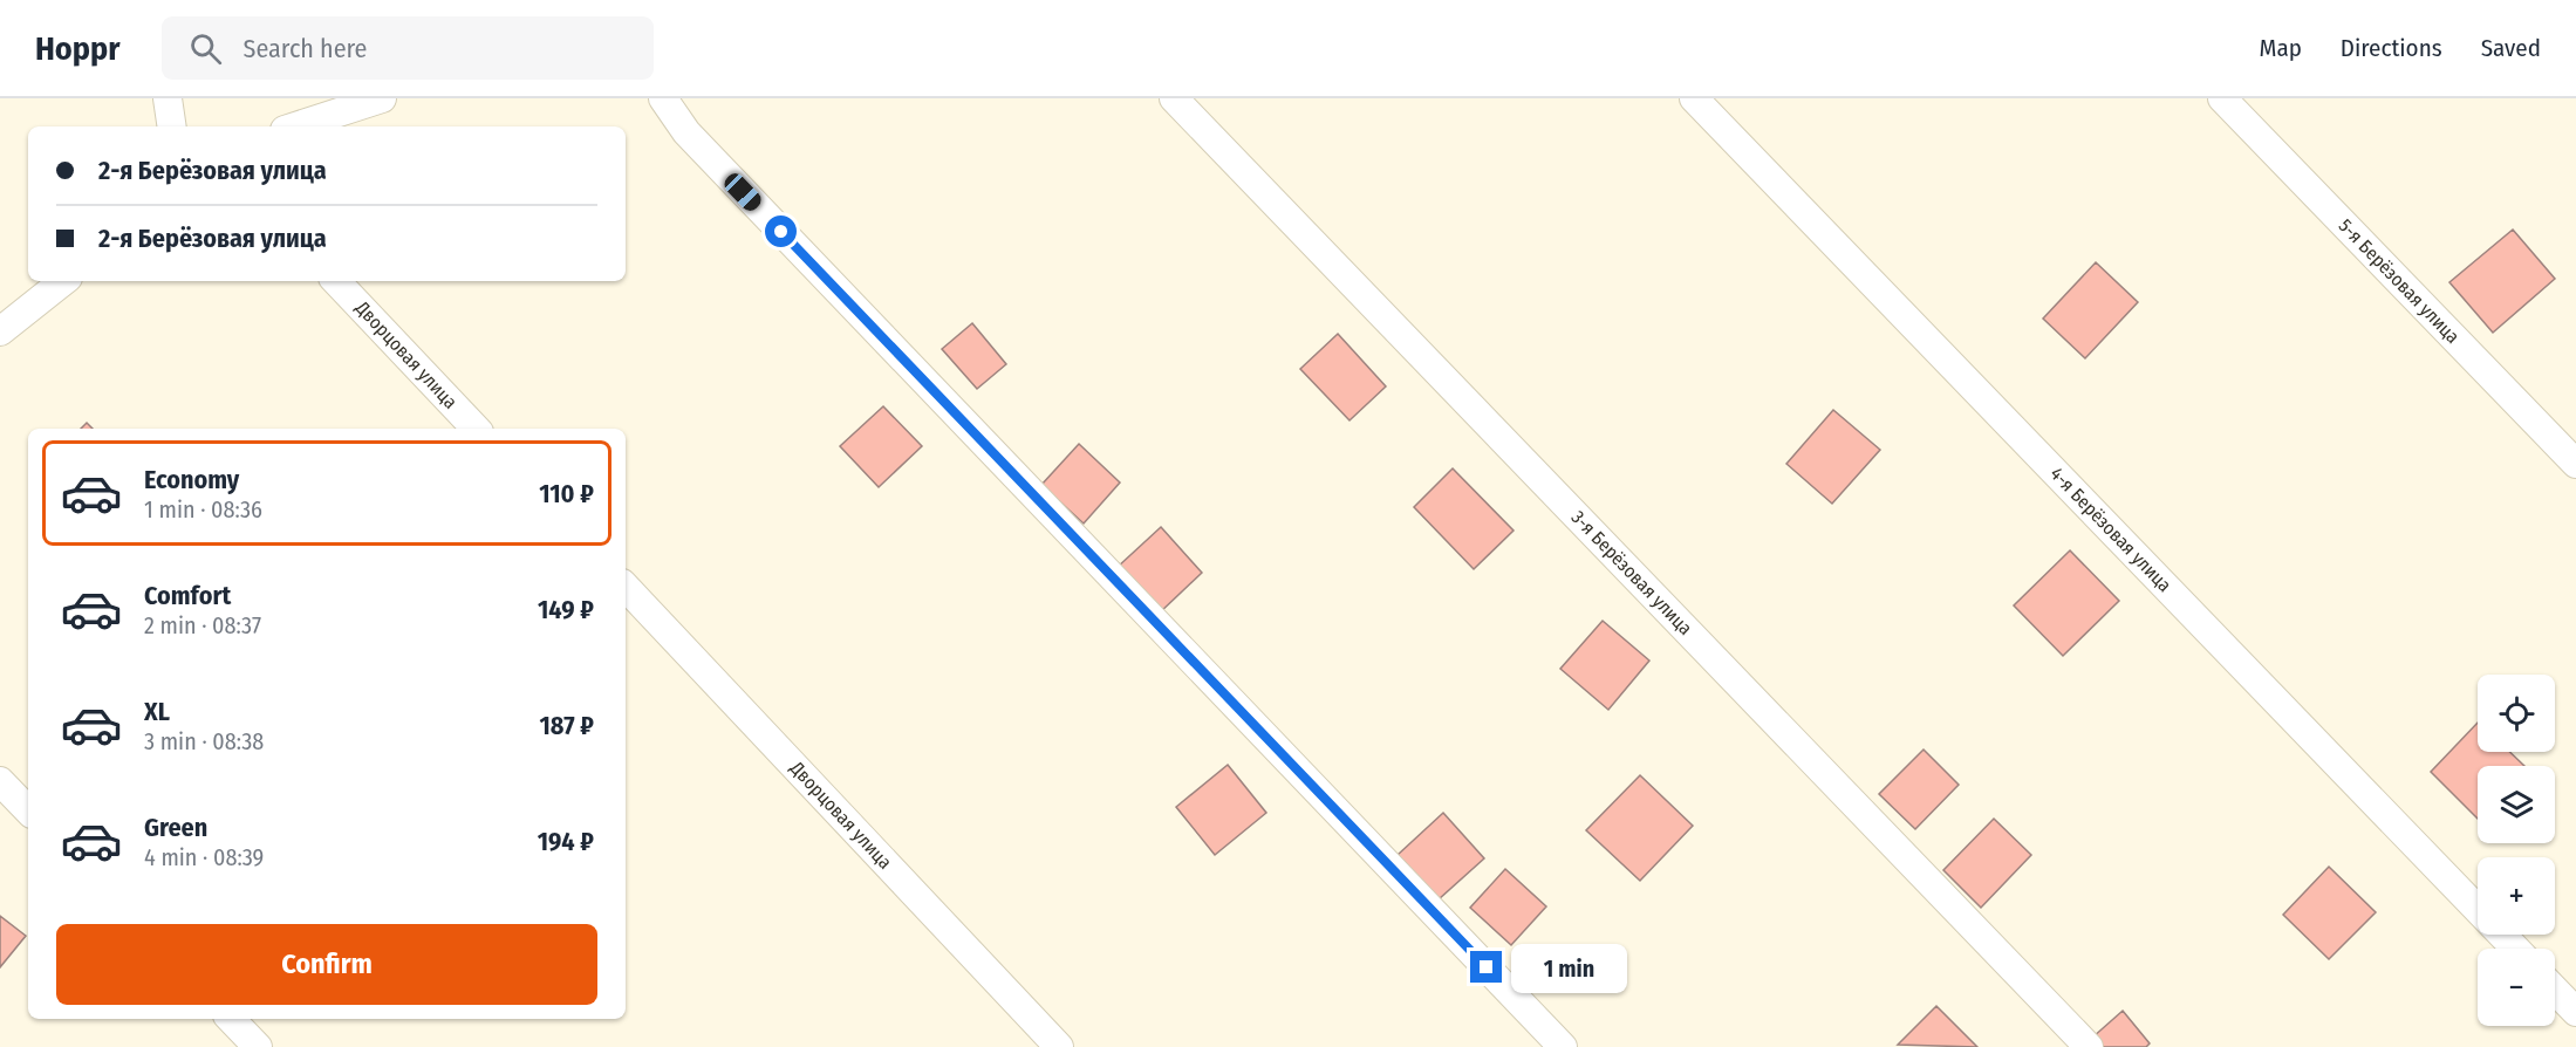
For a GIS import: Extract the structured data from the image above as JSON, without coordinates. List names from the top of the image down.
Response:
{
  "streets": {
    "street": [
      "5-я Берёзовая улица",
      "Дворцовая улица",
      "4-я Берёзовая улица",
      "3-я Берёзовая улица"
    ]
  },
  "page": {
    "header": "Hoppr",
    "search": "Search here",
    "nav": ["Map", "Directions", "Saved"],
    "banner": ["2-я Берёзовая улица", "2-я Берёзовая улица"],
    "list": [
      {
        "name": "Economy",
        "note": "1 min · 08:36",
        "value": "110 ₽"
      },
      {
        "name": "Comfort",
        "note": "2 min · 08:37",
        "value": "149 ₽"
      },
      {
        "name": "XL",
        "note": "3 min · 08:38",
        "value": "187 ₽"
      },
      {
        "name": "Green",
        "note": "4 min · 08:39",
        "value": "194 ₽"
      }
    ],
    "map_buttons": ["+", "−"],
    "buttons": "Confirm",
    "bubble": "1 min"
  }
}
